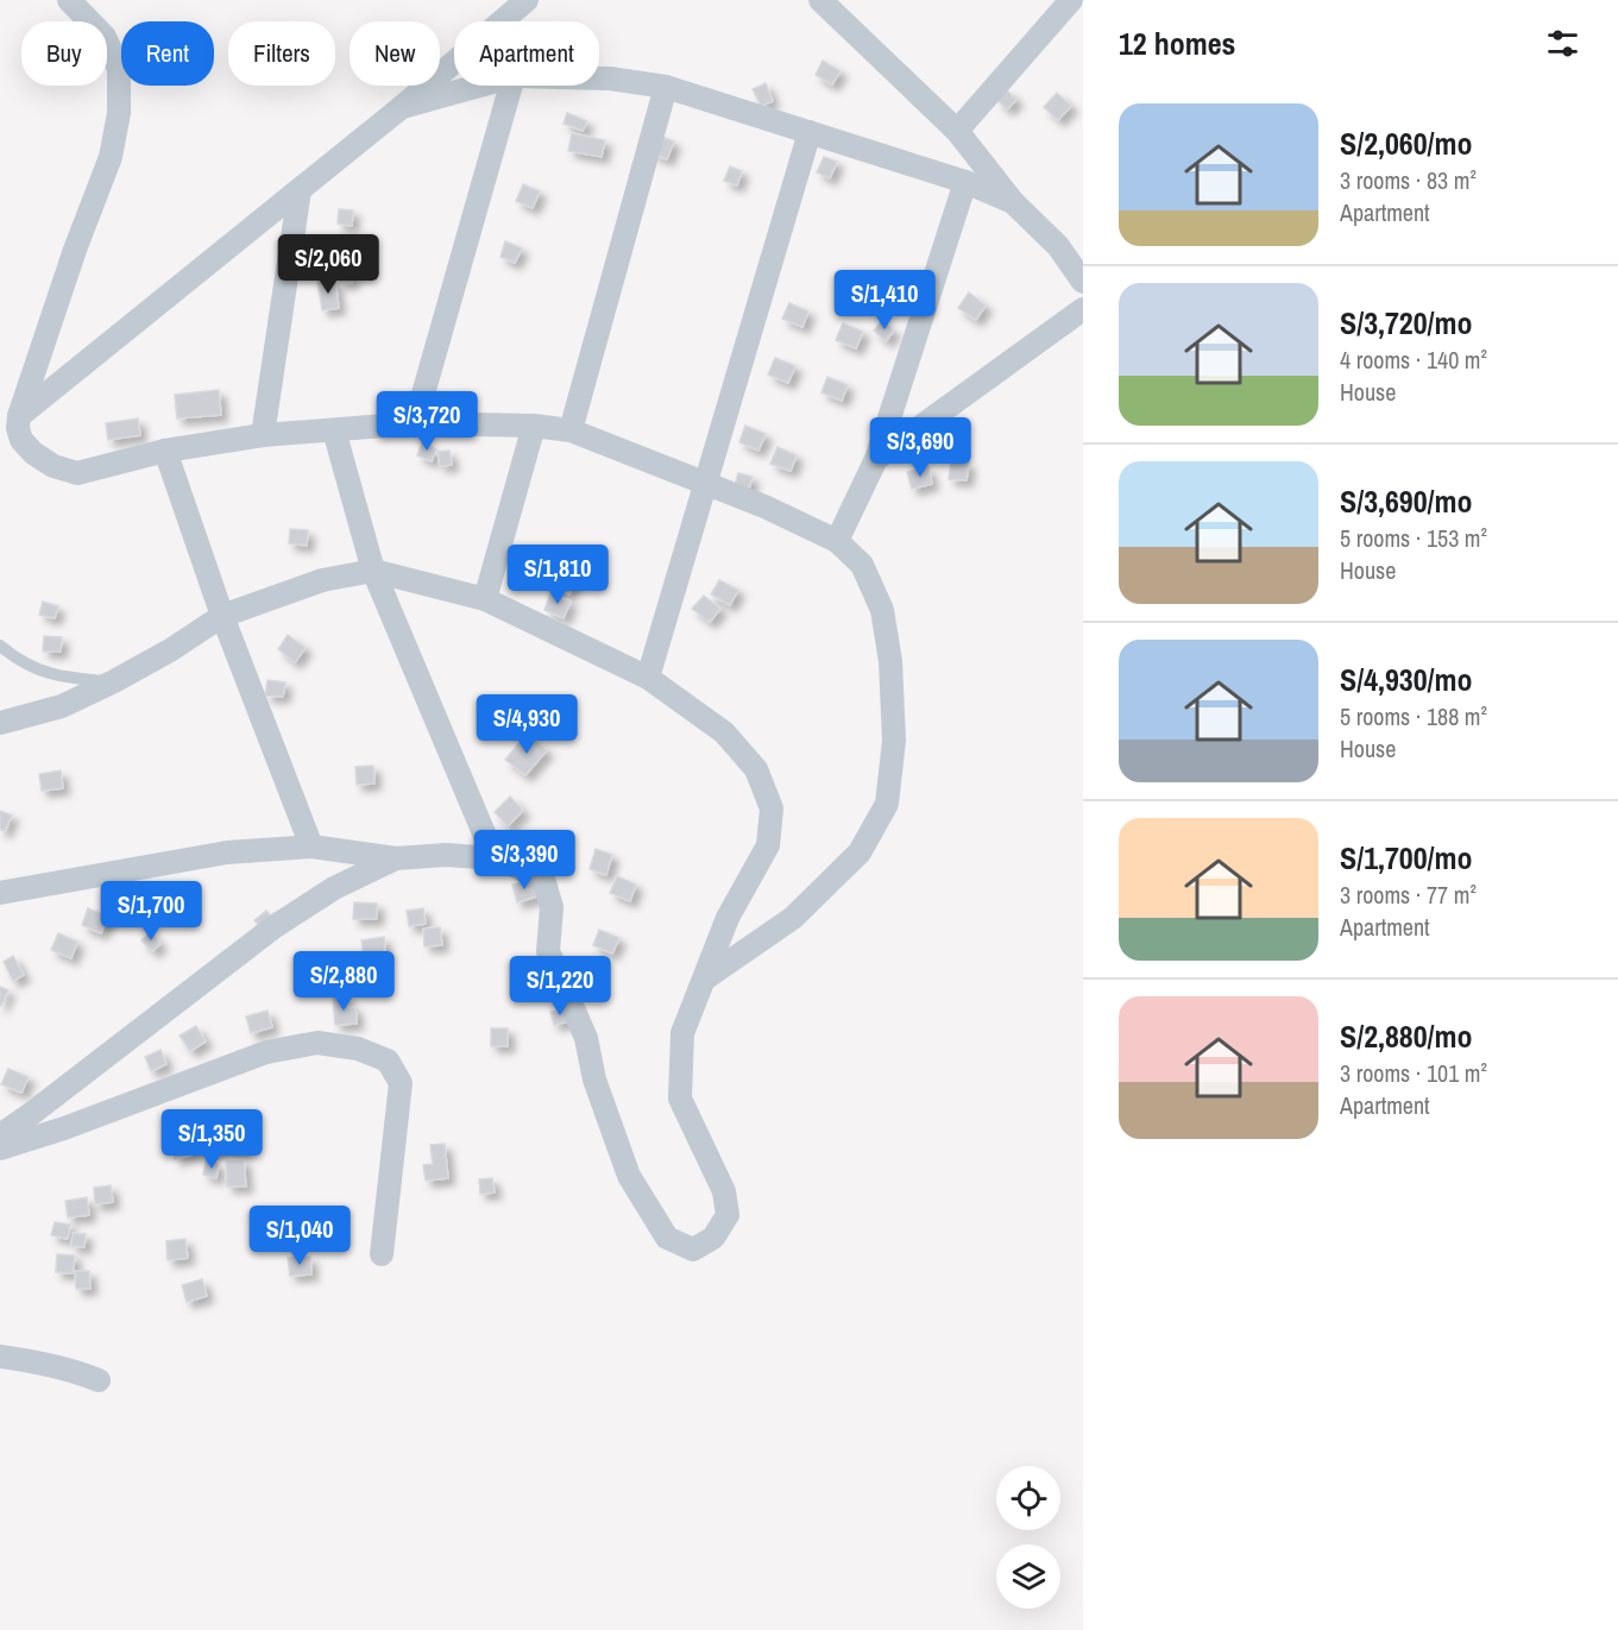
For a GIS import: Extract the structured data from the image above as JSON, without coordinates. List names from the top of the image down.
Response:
{
  "page": {
    "heading": "12 homes",
    "chip": [
      "Buy",
      "Rent",
      "Filters",
      "New",
      "Apartment"
    ],
    "list": [
      {
        "name": "S/2,060/mo",
        "note": "3 rooms · 83 m² · Apartment"
      },
      {
        "name": "S/3,720/mo",
        "note": "4 rooms · 140 m² · House"
      },
      {
        "name": "S/3,690/mo",
        "note": "5 rooms · 153 m² · House"
      },
      {
        "name": "S/4,930/mo",
        "note": "5 rooms · 188 m² · House"
      },
      {
        "name": "S/1,700/mo",
        "note": "3 rooms · 77 m² · Apartment"
      },
      {
        "name": "S/2,880/mo",
        "note": "3 rooms · 101 m² · Apartment"
      }
    ],
    "price": [
      "S/2,060",
      "S/1,410",
      "S/3,720",
      "S/3,690",
      "S/1,810",
      "S/4,930",
      "S/3,390",
      "S/1,700",
      "S/2,880",
      "S/1,220",
      "S/1,350",
      "S/1,040"
    ]
  }
}
